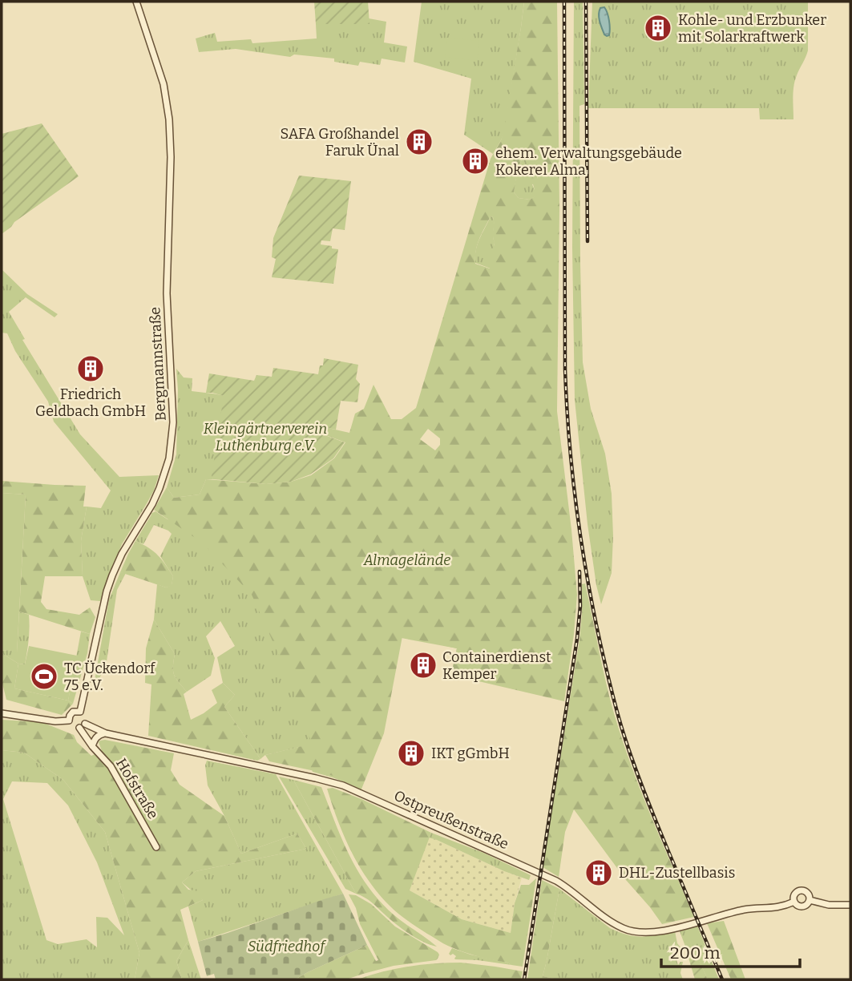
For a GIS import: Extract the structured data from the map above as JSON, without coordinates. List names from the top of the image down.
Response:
{
  "streets": {
    "street": ["Bergmannstraße", "Hofstraße", "Ostpreußenstraße"]
  },
  "crossings": [
    ["Bergmannstraße", "Hofstraße"],
    ["Bergmannstraße", "Ostpreußenstraße"],
    ["Hofstraße", "Ostpreußenstraße"]
  ],
  "parks": ["Kleingärtnerverein Luthenburg e.V.", "Almagelände", "Südfriedhof"],
  "places": {
    "building": [
      "Kohle- und Erzbunker mit Solarkraftwerk",
      "SAFA Großhandel Faruk Ünal",
      "ehem. Verwaltungsgebäude Kokerei Alma",
      "Friedrich Geldbach GmbH",
      "Containerdienst Kemper",
      "IKT gGmbH",
      "DHL-Zustellbasis"
    ],
    "sports": ["TC Ückendorf 75 e.V."]
  },
  "scale_bar": "200 m"
}
